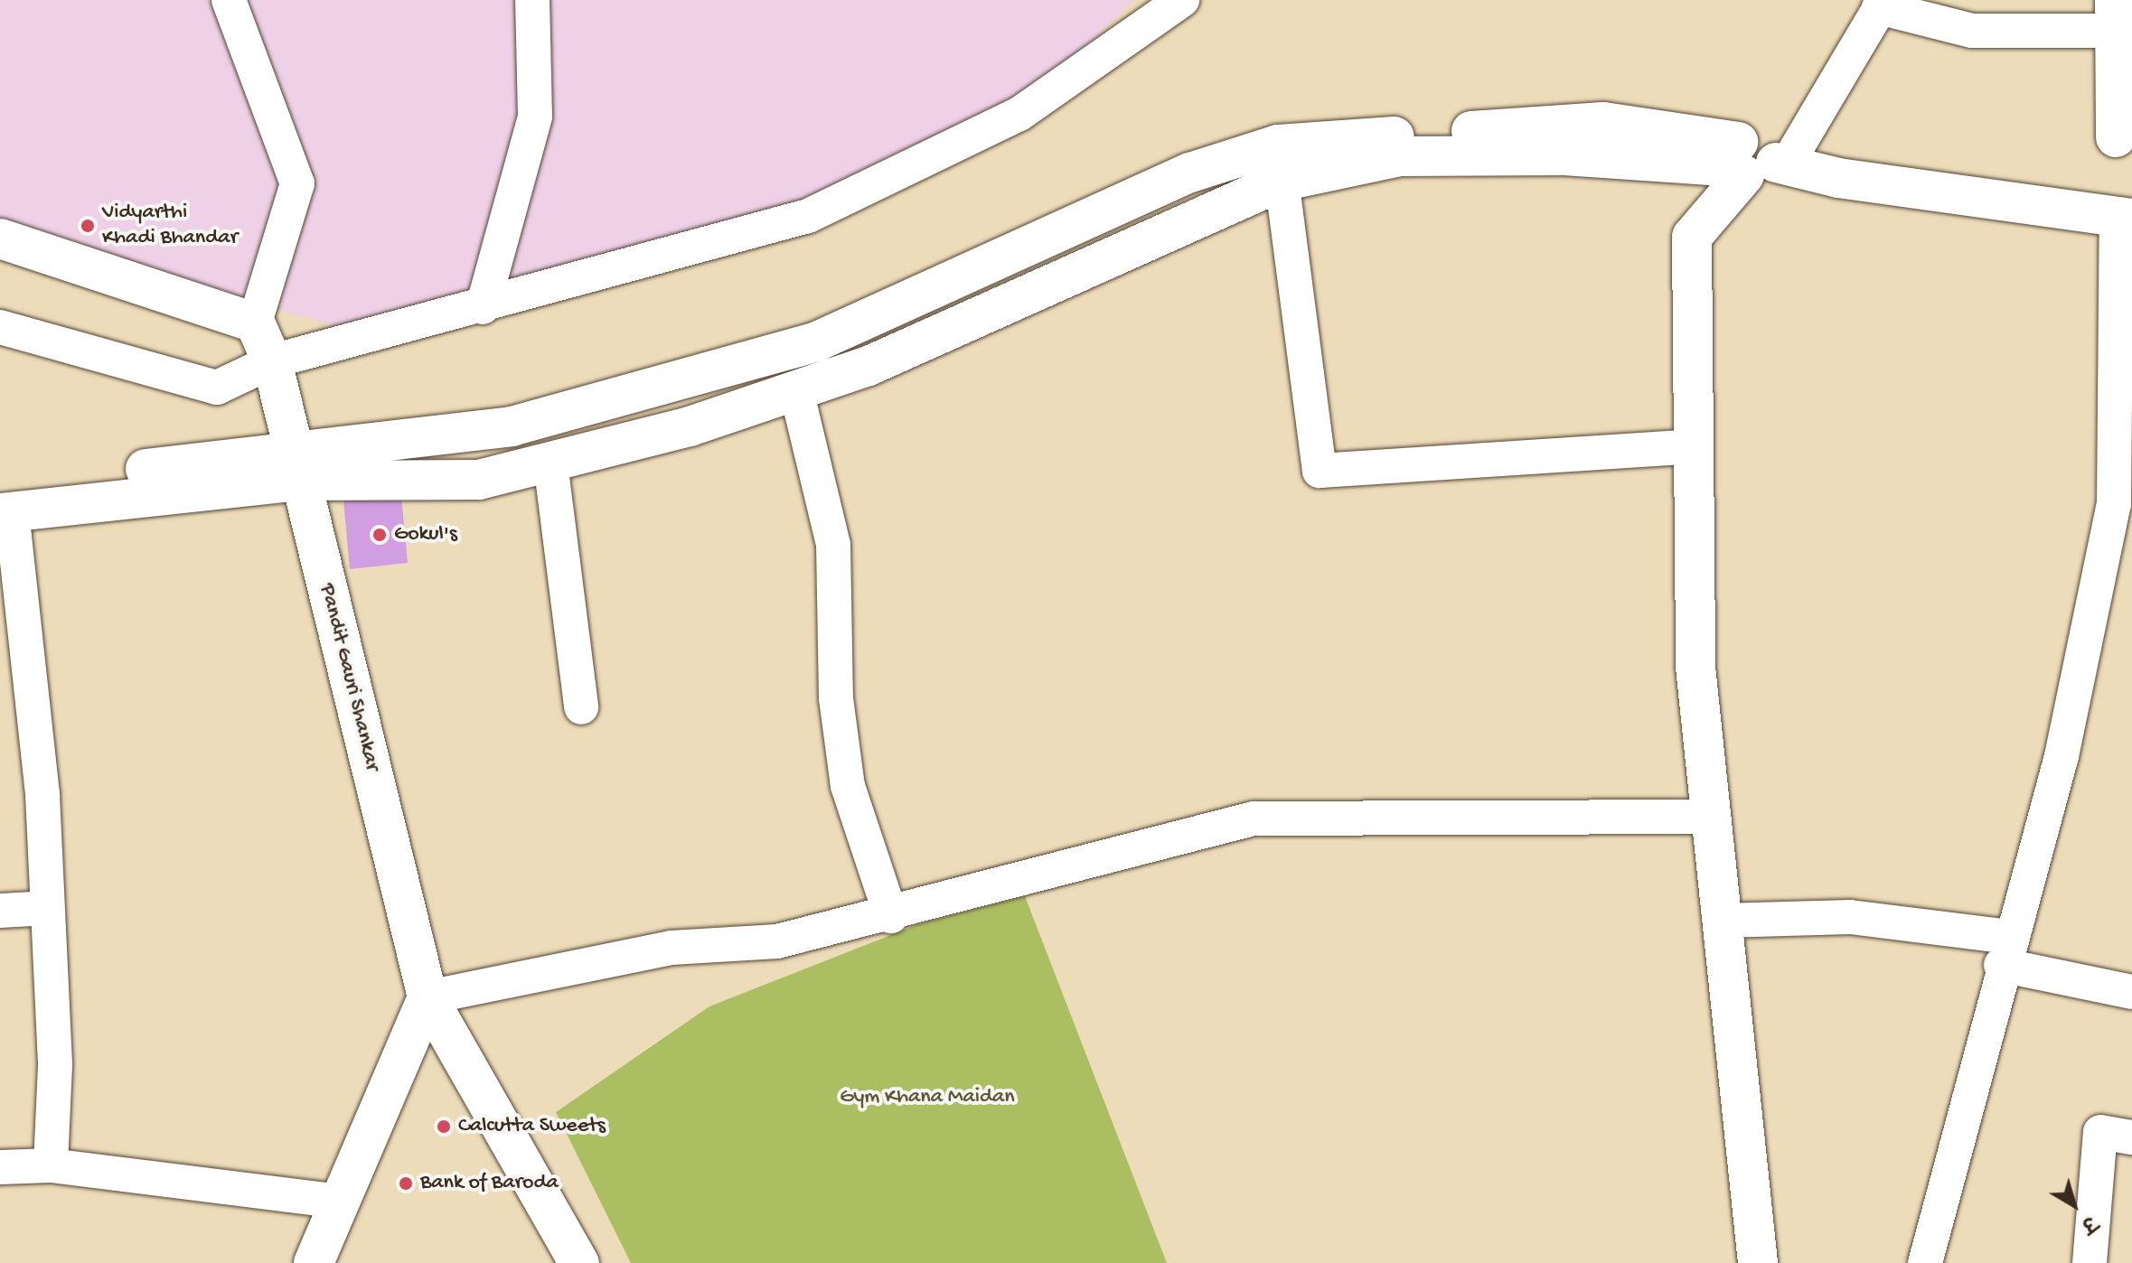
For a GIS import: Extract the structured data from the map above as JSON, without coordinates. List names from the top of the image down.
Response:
{
  "streets": {
    "main road": ["Pandit Gauri Shankar"]
  },
  "parks": ["Gym Khana Maidan"],
  "places": [
    "Vidyarthi Khadi Bhandar",
    "Gokul's",
    "Calcutta Sweets",
    "Bank of Baroda"
  ],
  "north": "bottom right"
}
